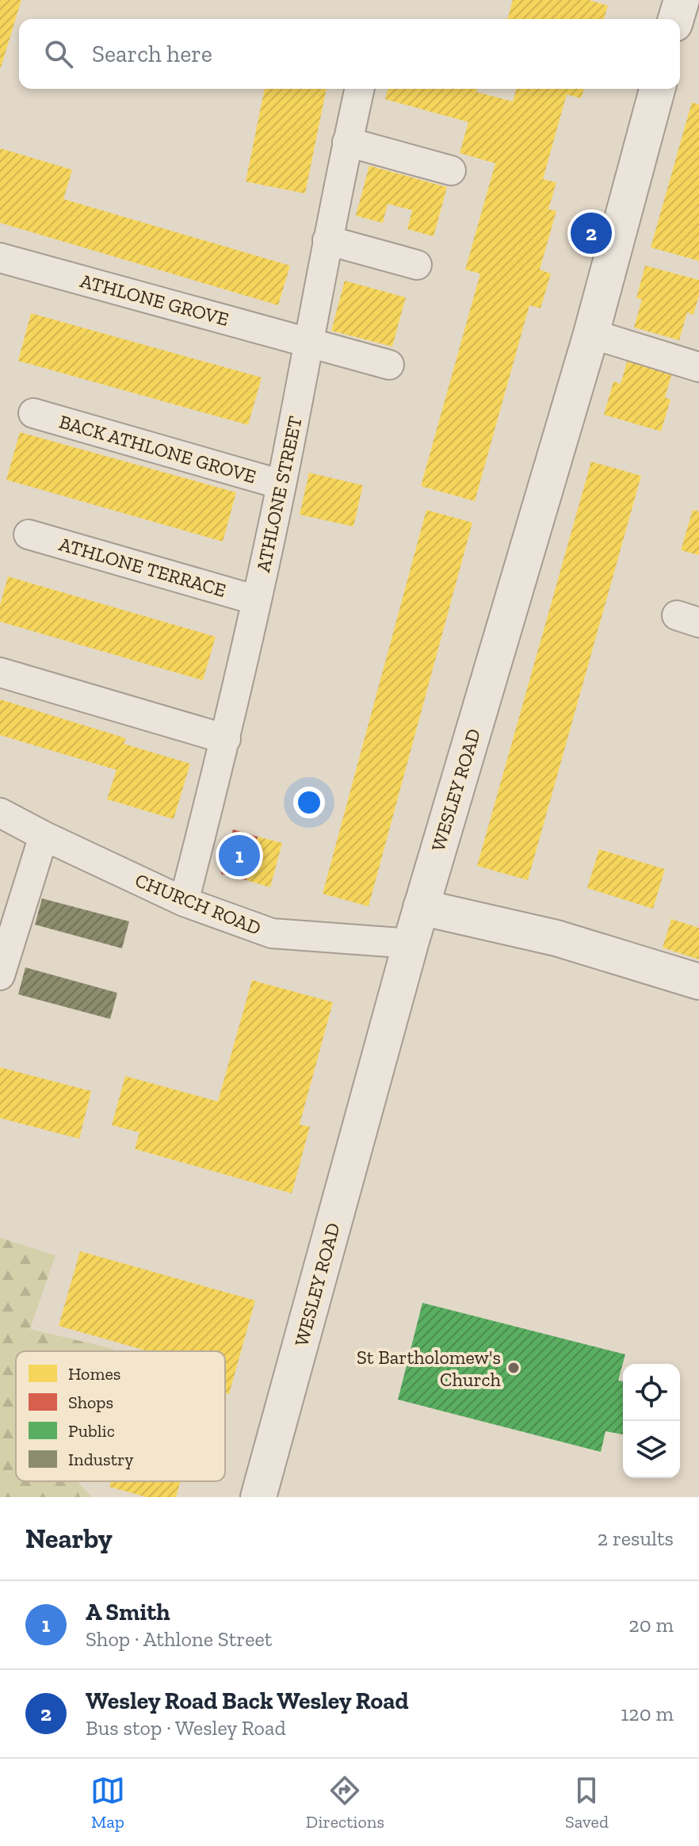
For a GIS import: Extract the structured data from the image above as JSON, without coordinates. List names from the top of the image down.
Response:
{
  "streets": {
    "street": [
      "ATHLONE GROVE",
      "BACK ATHLONE GROVE",
      "ATHLONE STREET",
      "ATHLONE TERRACE",
      "WESLEY ROAD",
      "CHURCH ROAD"
    ]
  },
  "crossings": [
    ["ATHLONE GROVE", "ATHLONE STREET"],
    ["BACK ATHLONE GROVE", "ATHLONE STREET"],
    ["ATHLONE STREET", "ATHLONE TERRACE"],
    ["ATHLONE STREET", "CHURCH ROAD"],
    ["WESLEY ROAD", "CHURCH ROAD"]
  ],
  "places": ["St Bartholomew's Church"],
  "legend": [
    "Homes",
    "Shops",
    "Public",
    "Industry"
  ],
  "page": {
    "search": "Search here",
    "pins": ["2", "1"],
    "heading": ["Nearby", "2 results"],
    "list": [
      {
        "mark": "1",
        "name": "A Smith",
        "note": "Shop · Athlone Street",
        "value": "20 m"
      },
      {
        "mark": "2",
        "name": "Wesley Road Back Wesley Road",
        "note": "Bus stop · Wesley Road",
        "value": "120 m"
      }
    ],
    "nav": ["Map", "Directions", "Saved"]
  }
}
